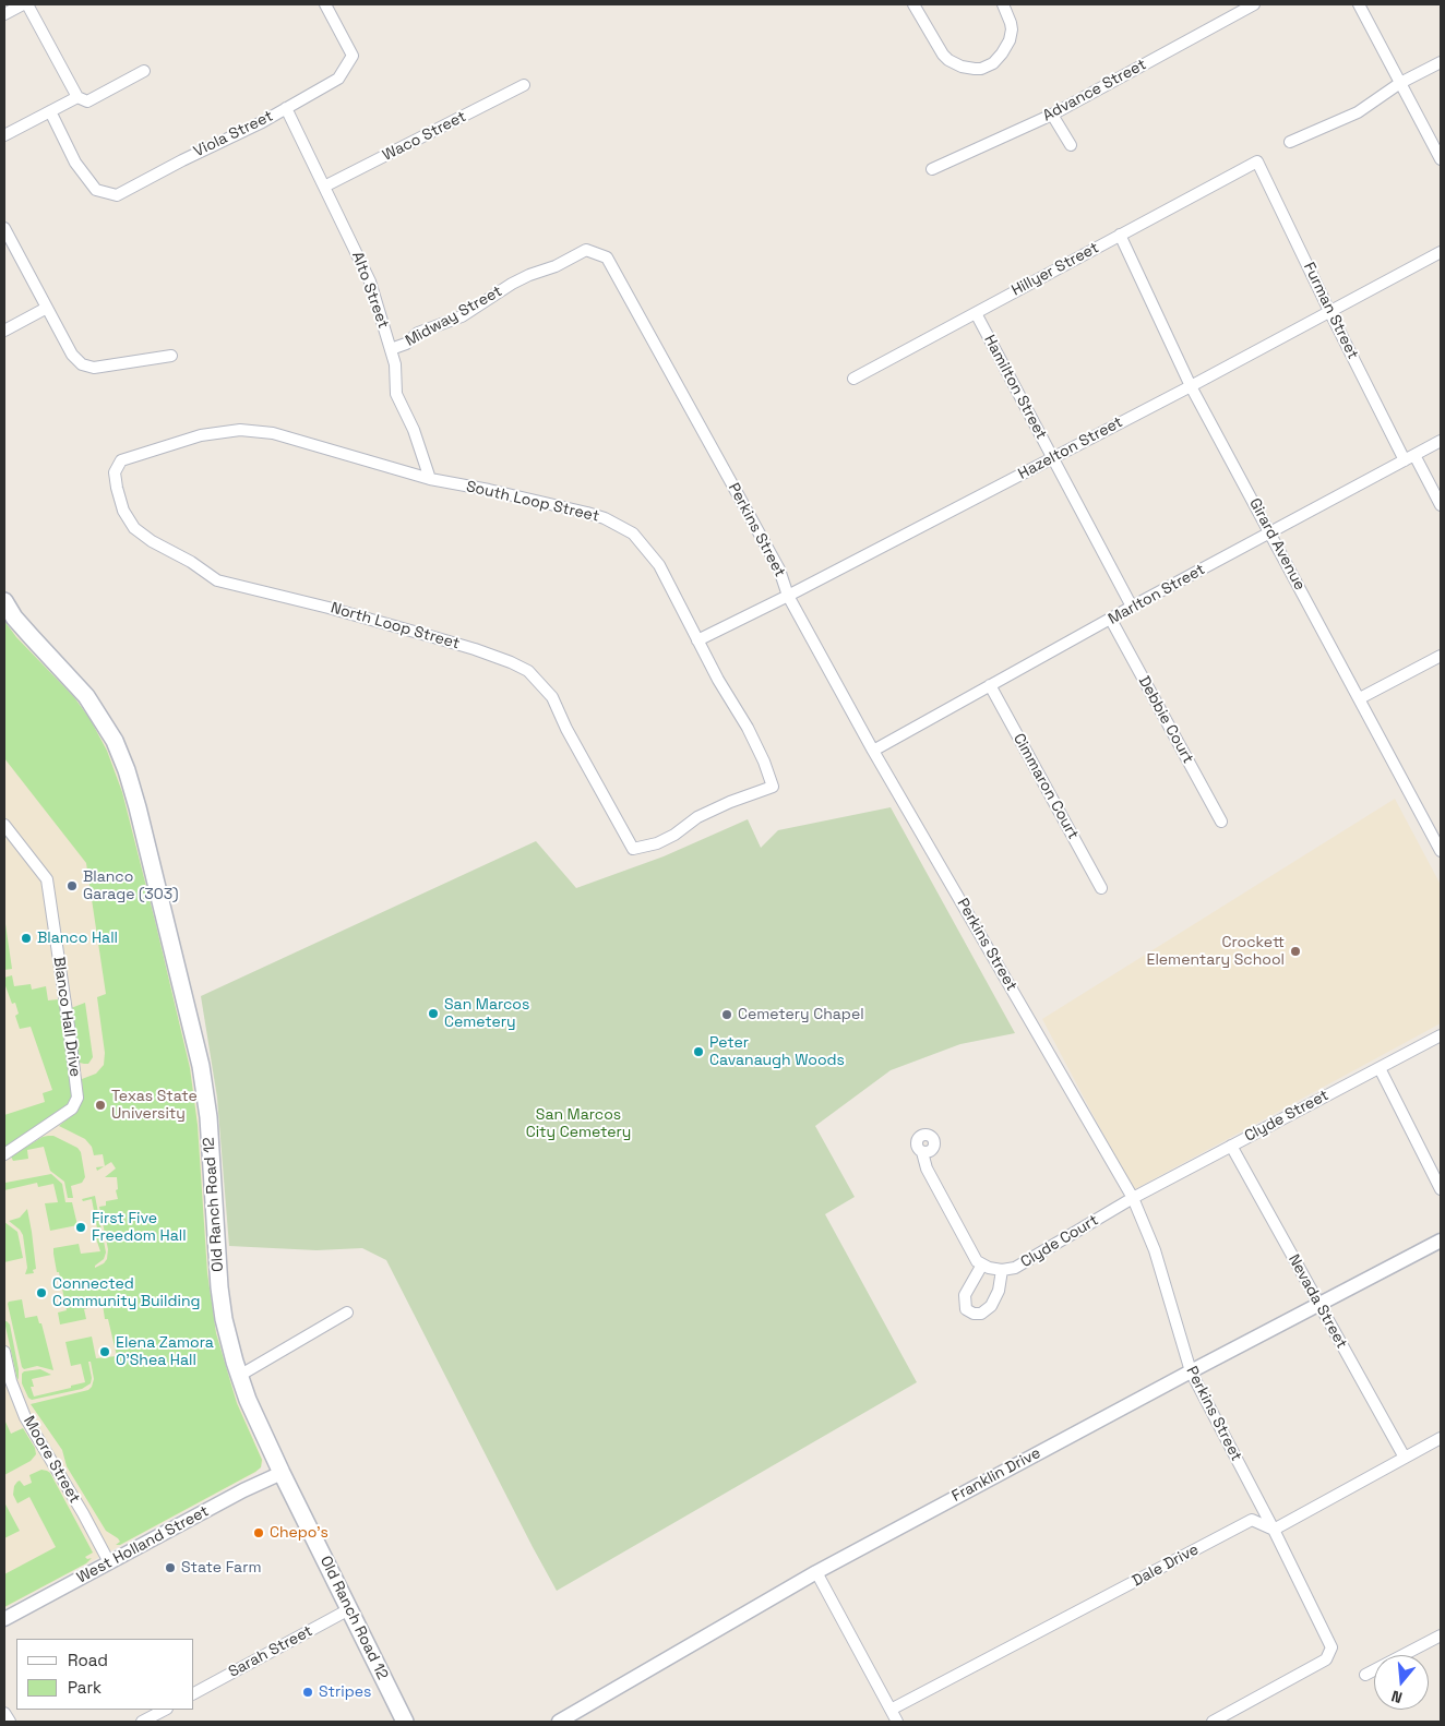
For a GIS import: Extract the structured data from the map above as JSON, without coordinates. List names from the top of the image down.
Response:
{
  "streets": {
    "main road": ["Old Ranch Road 12"],
    "street": [
      "Advance Street",
      "Viola Street",
      "Waco Street",
      "Hillyer Street",
      "Alto Street",
      "Furman Street",
      "Midway Street",
      "Hamilton Street",
      "Hazelton Street",
      "South Loop Street",
      "Perkins Street",
      "Girard Avenue",
      "Marlton Street",
      "North Loop Street",
      "Debbie Court",
      "Cimmaron Court",
      "Blanco Hall Drive",
      "Clyde Street",
      "Clyde Court",
      "Nevada Street",
      "Moore Street",
      "Franklin Drive",
      "West Holland Street",
      "Dale Drive",
      "Sarah Street"
    ]
  },
  "crossings": [
    ["Viola Street", "Alto Street"],
    ["Waco Street", "Alto Street"],
    ["Hillyer Street", "Furman Street"],
    ["Hillyer Street", "Hamilton Street"],
    ["Hillyer Street", "Girard Avenue"],
    ["Alto Street", "Midway Street"],
    ["Alto Street", "South Loop Street"],
    ["Furman Street", "Hazelton Street"],
    ["Furman Street", "Marlton Street"],
    ["Midway Street", "Perkins Street"],
    ["Hamilton Street", "Hazelton Street"],
    ["Hamilton Street", "Marlton Street"],
    ["Hazelton Street", "South Loop Street"],
    ["Hazelton Street", "Perkins Street"],
    ["Hazelton Street", "Girard Avenue"],
    ["South Loop Street", "North Loop Street"],
    ["Perkins Street", "Marlton Street"],
    ["Perkins Street", "Clyde Street"],
    ["Perkins Street", "Clyde Court"],
    ["Perkins Street", "Franklin Drive"],
    ["Perkins Street", "Dale Drive"],
    ["Girard Avenue", "Marlton Street"],
    ["Marlton Street", "Debbie Court"],
    ["Marlton Street", "Cimmaron Court"],
    ["Clyde Street", "Clyde Court"],
    ["Clyde Street", "Nevada Street"],
    ["Old Ranch Road 12", "West Holland Street"],
    ["Old Ranch Road 12", "Sarah Street"],
    ["Nevada Street", "Franklin Drive"],
    ["Moore Street", "West Holland Street"]
  ],
  "parks": ["San Marcos City Cemetery"],
  "places": [
    "Blanco Garage (303)",
    "Blanco Hall",
    "Crockett Elementary School",
    "San Marcos Cemetery",
    "Cemetery Chapel",
    "Peter Cavanaugh Woods",
    "Texas State University",
    "First Five Freedom Hall",
    "Connected Community Building",
    "Elena Zamora O'Shea Hall",
    "Chepo's",
    "State Farm",
    "Stripes"
  ],
  "legend": ["Road", "Park"],
  "north": "bottom"
}
